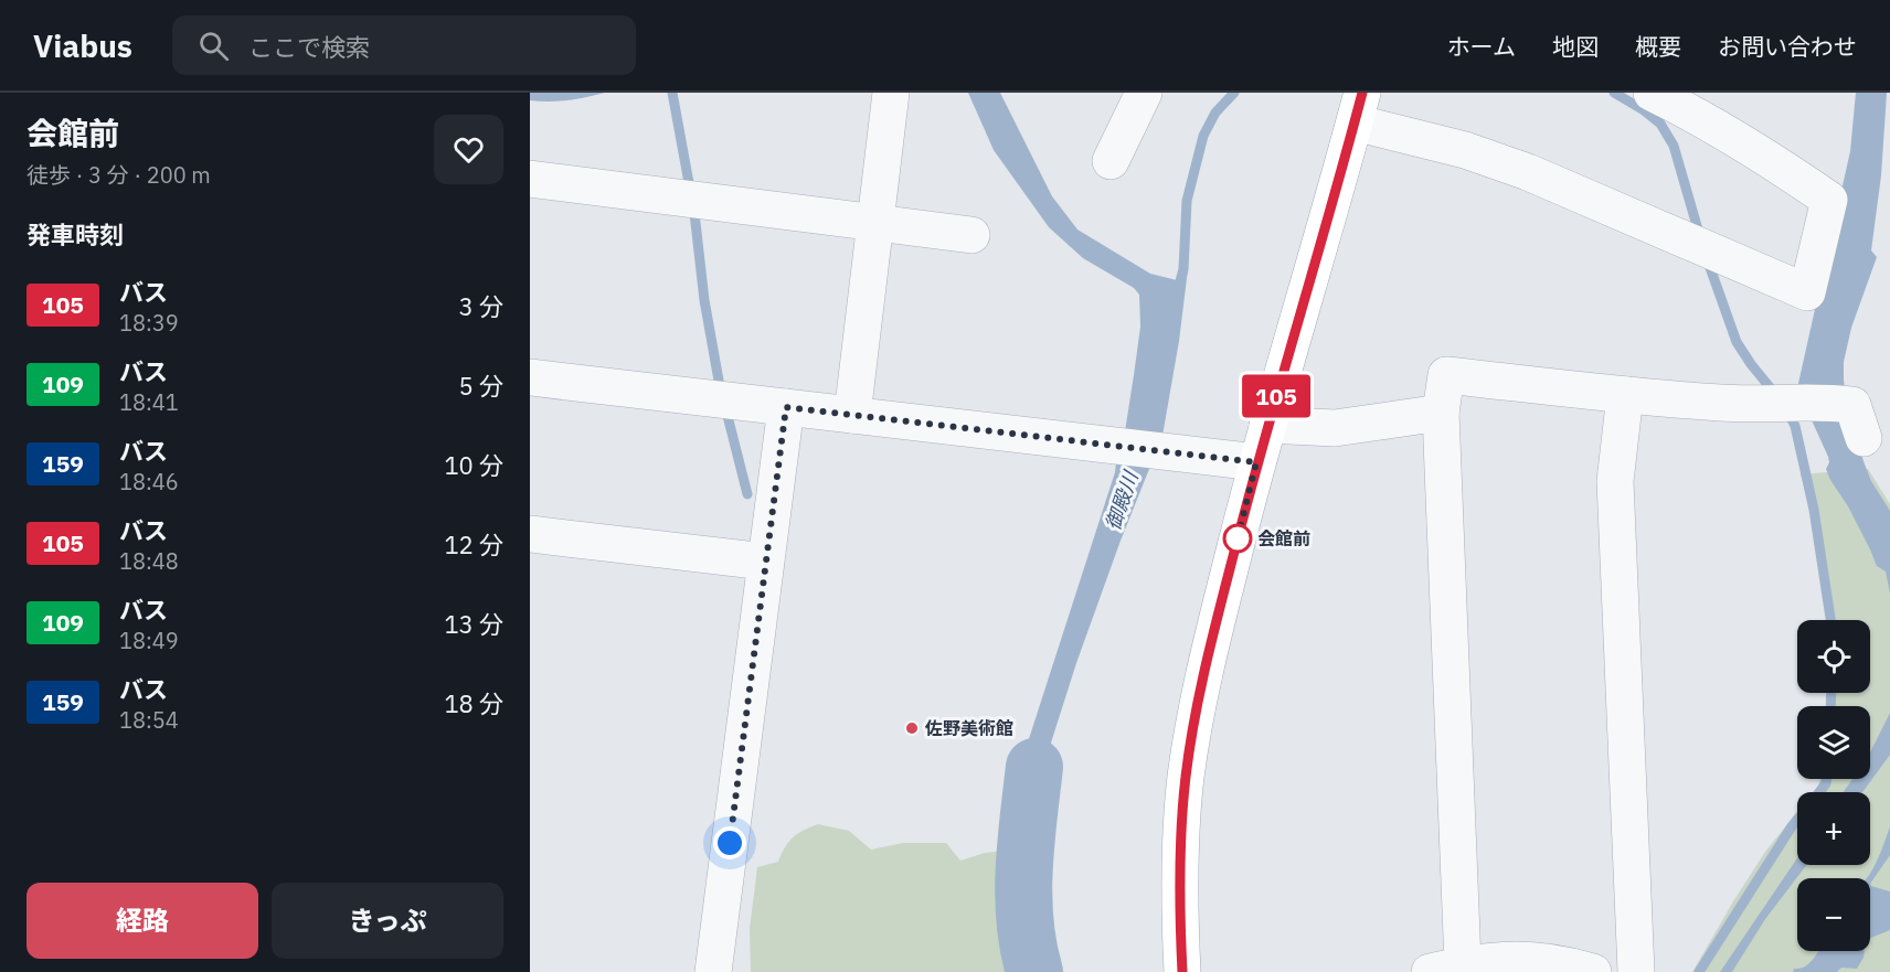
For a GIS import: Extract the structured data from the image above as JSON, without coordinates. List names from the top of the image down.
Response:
{
  "water": ["御殿川"],
  "places": ["会館前", "佐野美術館"],
  "lines": ["bus line 105"],
  "page": {
    "header": "Viabus",
    "search": "ここで検索",
    "nav": [
      "ホーム",
      "地図",
      "概要",
      "お問い合わせ"
    ],
    "heading": [
      ["会館前", "徒歩 · 3 分 · 200 m"],
      "発車時刻"
    ],
    "on_map": "105",
    "list": [
      {
        "mark": "105",
        "name": "バス",
        "note": "18:39",
        "value": "3 分"
      },
      {
        "mark": "109",
        "name": "バス",
        "note": "18:41",
        "value": "5 分"
      },
      {
        "mark": "159",
        "name": "バス",
        "note": "18:46",
        "value": "10 分"
      },
      {
        "mark": "105",
        "name": "バス",
        "note": "18:48",
        "value": "12 分"
      },
      {
        "mark": "109",
        "name": "バス",
        "note": "18:49",
        "value": "13 分"
      },
      {
        "mark": "159",
        "name": "バス",
        "note": "18:54",
        "value": "18 分"
      }
    ],
    "map_buttons": ["+", "−"],
    "buttons": ["経路", "きっぷ"]
  }
}
